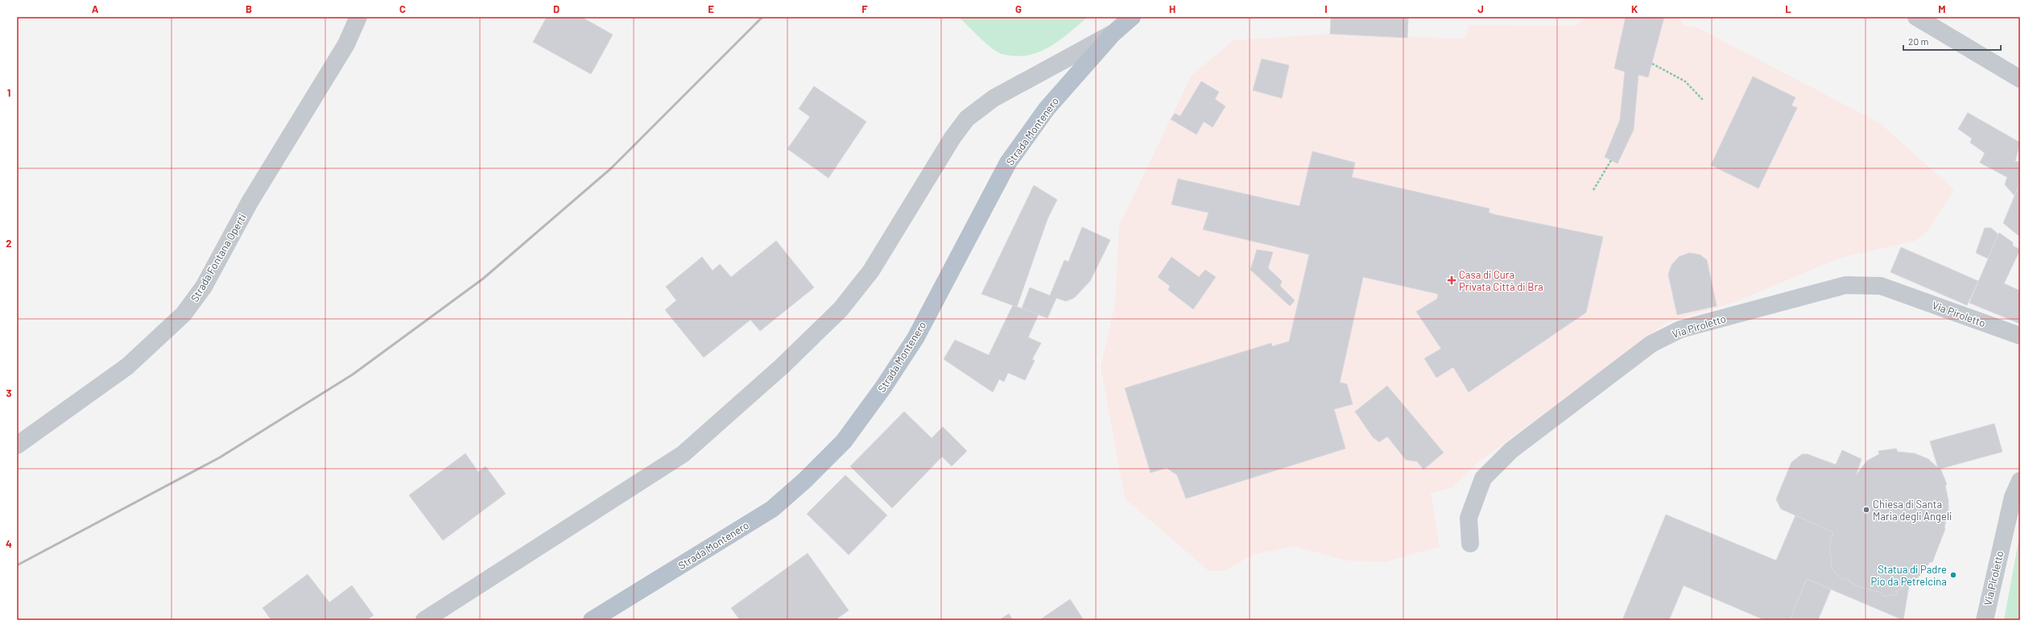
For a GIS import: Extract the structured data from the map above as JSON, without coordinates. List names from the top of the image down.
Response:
{
  "streets": {
    "main road": ["Strada Montenero"],
    "street": ["Strada Fontana Operti", "Via Piroletto"]
  },
  "places": {
    "health": ["Casa di Cura Privata Città di Bra"],
    "other": ["Chiesa di Santa Maria degli Angeli", "Statua di Padre Pio da Petrelcina"]
  },
  "scale_bar": "20 m",
  "grid": {
    "columns": [
      "A",
      "B",
      "C",
      "D",
      "E",
      "F",
      "G",
      "H",
      "I",
      "J",
      "K",
      "L",
      "M"
    ],
    "rows": [
      "1",
      "2",
      "3",
      "4"
    ]
  }
}
